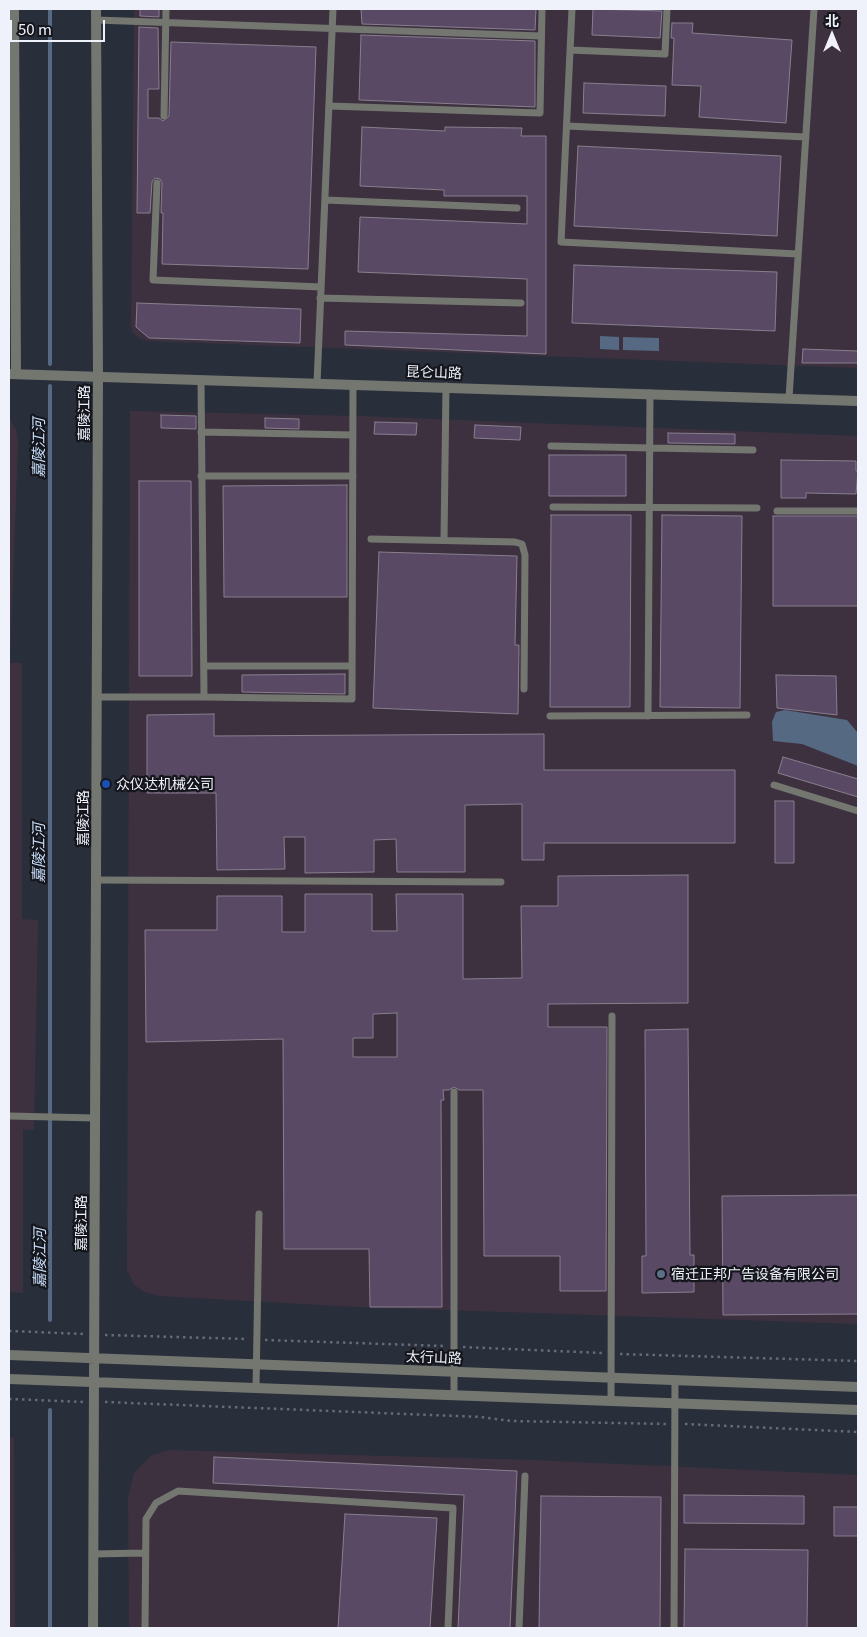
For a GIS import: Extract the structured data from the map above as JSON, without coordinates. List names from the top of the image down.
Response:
{
  "streets": {
    "street": ["昆仑山路", "嘉陵江路", "太行山路"]
  },
  "crossings": [
    ["昆仑山路", "嘉陵江路"],
    ["嘉陵江路", "太行山路"]
  ],
  "water": ["嘉陵江河"],
  "places": ["众仪达机械公司", "宿迁正邦广告设备有限公司"],
  "scale_bar": "50 m",
  "north": "top"
}
